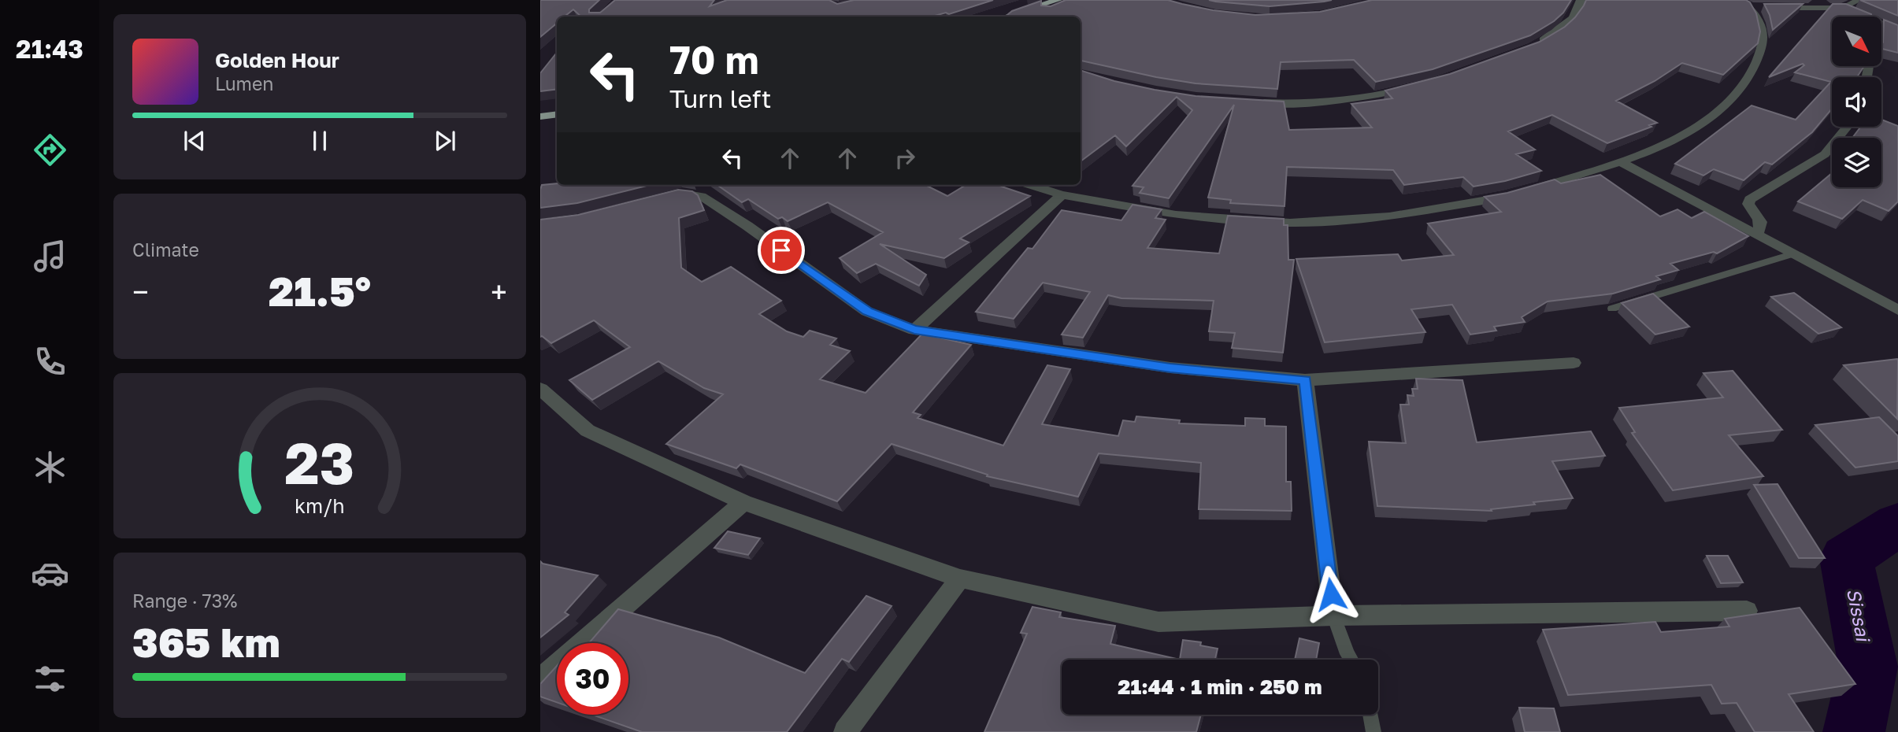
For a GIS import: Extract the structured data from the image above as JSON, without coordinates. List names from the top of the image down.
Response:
{
  "water": ["Sissai"],
  "north": "bottom right",
  "page": {
    "tabs": "21:43",
    "turn": ["70 m", "Turn left"],
    "song": ["Golden Hour", "Lumen"],
    "tile": [
      "Climate",
      ["Range · 73%", "365 km"]
    ],
    "heat": ["−", "21.5°", "+"],
    "limit": "30",
    "trip": "21:44 · 1 min · 250 m",
    "gauge": ["23", "km/h"]
  }
}
